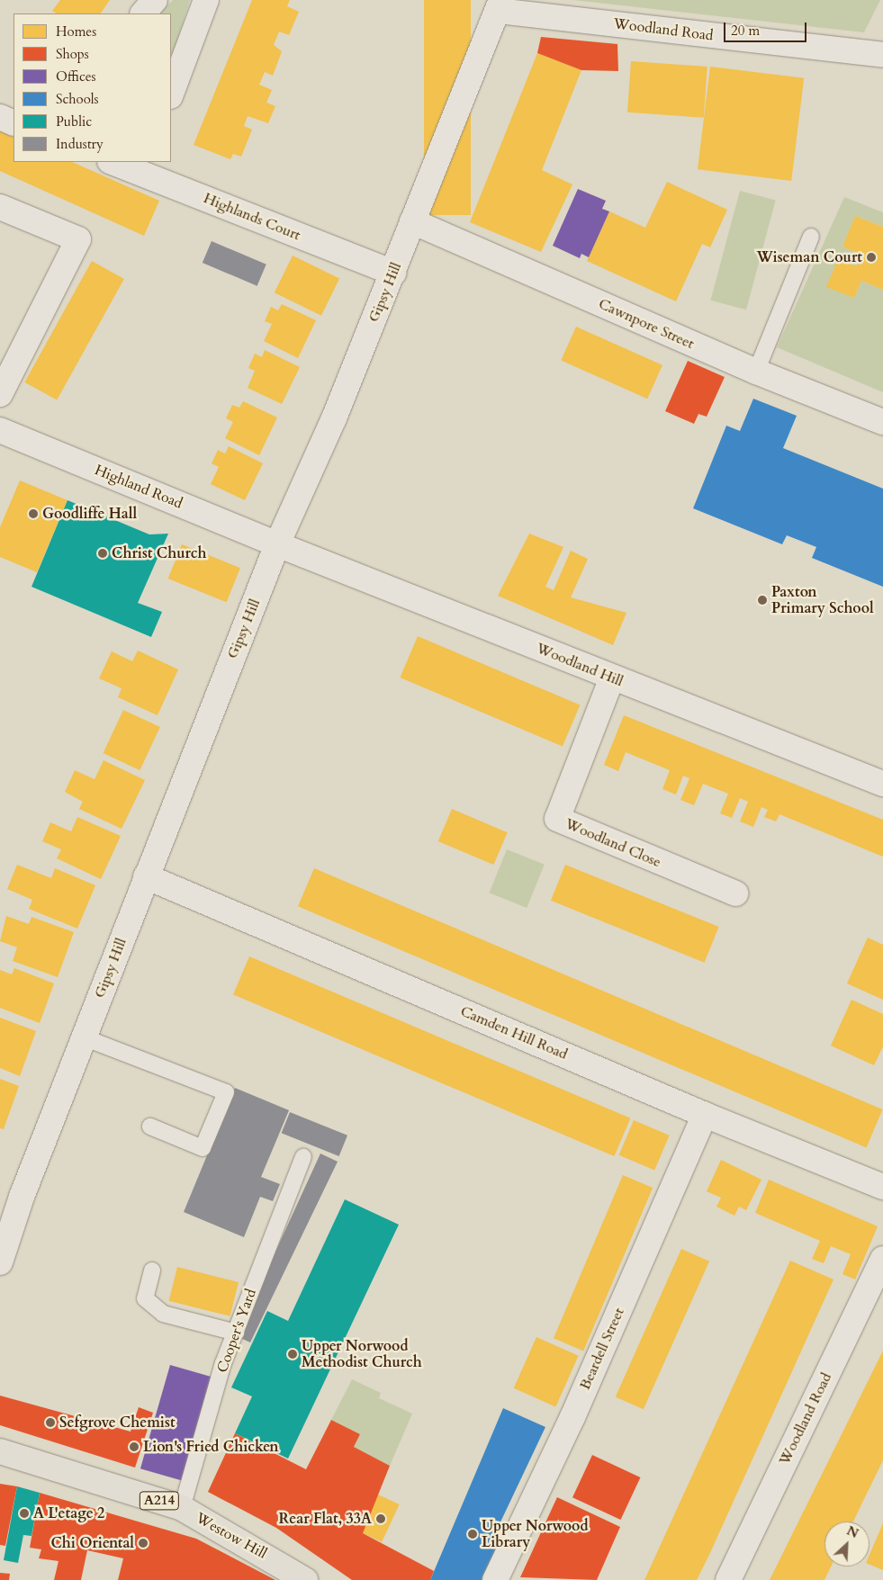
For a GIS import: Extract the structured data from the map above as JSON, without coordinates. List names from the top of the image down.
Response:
{
  "streets": {
    "main road": ["A214", "Westow Hill"],
    "street": [
      "Woodland Road",
      "Highlands Court",
      "Gipsy Hill",
      "Cawnpore Street",
      "Highland Road",
      "Woodland Hill",
      "Woodland Close",
      "Camden Hill Road",
      "Beardell Street"
    ],
    "lane": ["Cooper's Yard"]
  },
  "crossings": [
    ["Woodland Road", "Gipsy Hill"],
    ["Highlands Court", "Gipsy Hill"],
    ["Gipsy Hill", "Cawnpore Street"],
    ["Gipsy Hill", "Highland Road"],
    ["Gipsy Hill", "Woodland Hill"],
    ["Gipsy Hill", "Camden Hill Road"],
    ["Highland Road", "Woodland Hill"],
    ["Woodland Hill", "Woodland Close"],
    ["Camden Hill Road", "Beardell Street"],
    ["Cooper's Yard", "Westow Hill"]
  ],
  "places": [
    "Wiseman Court",
    "Goodliffe Hall",
    "Christ Church",
    "Paxton Primary School",
    "Upper Norwood Methodist Church",
    "Sefgrove Chemist",
    "Lion's Fried Chicken",
    "A L'etage 2",
    "Rear Flat, 33A",
    "Upper Norwood Library",
    "Chi Oriental"
  ],
  "legend": [
    "Homes",
    "Shops",
    "Offices",
    "Schools",
    "Public",
    "Industry"
  ],
  "scale_bar": "20 m",
  "north": "top right"
}
